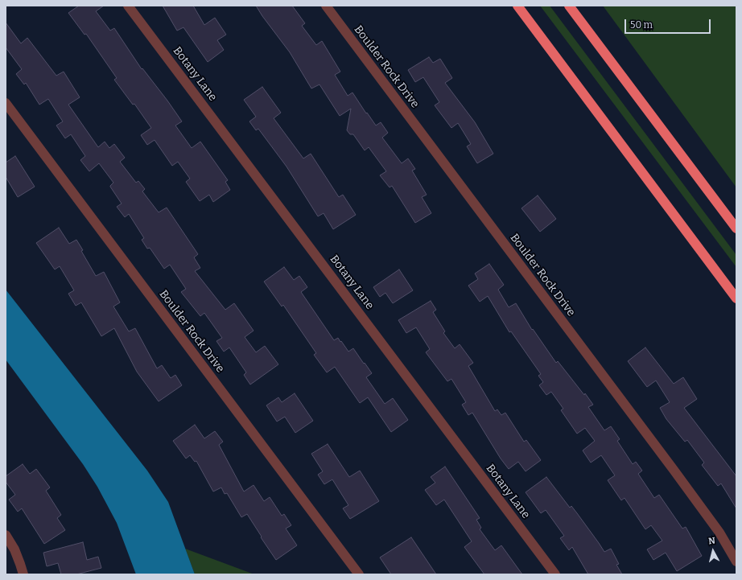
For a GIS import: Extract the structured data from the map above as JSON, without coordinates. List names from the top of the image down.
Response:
{
  "streets": {
    "street": ["Boulder Rock Drive", "Botany Lane"]
  },
  "scale_bar": "50 m",
  "north": "top"
}
